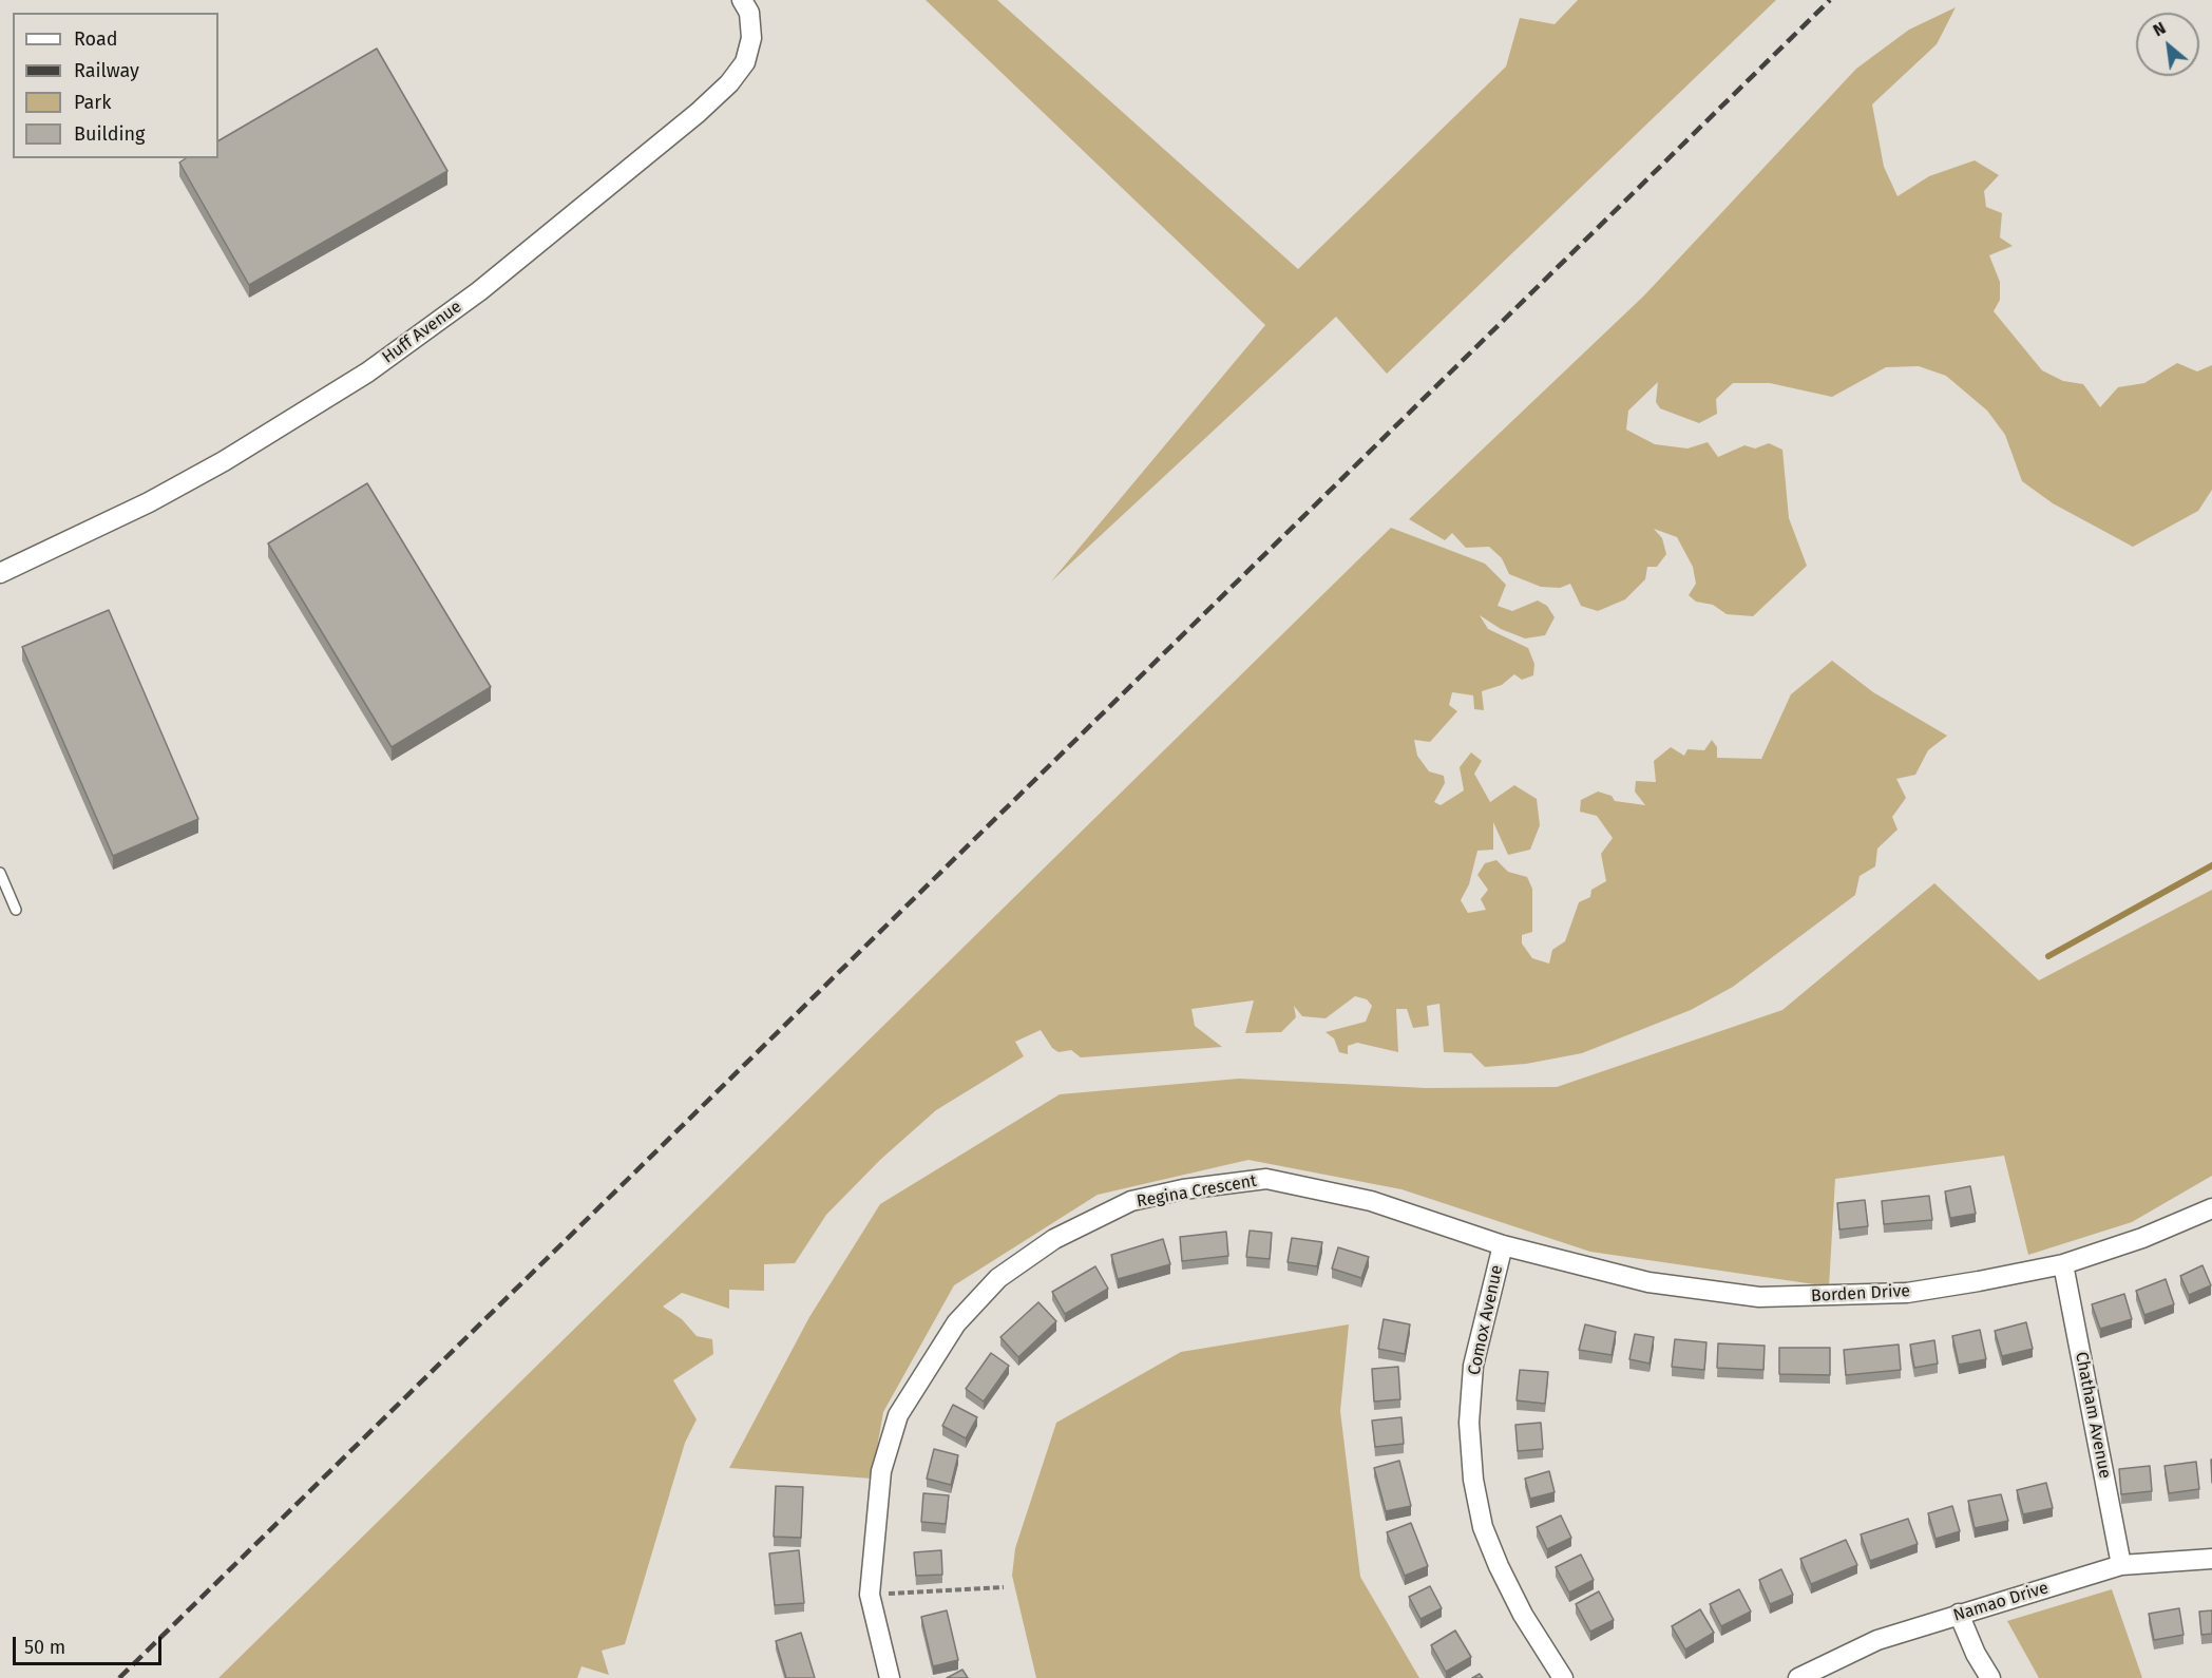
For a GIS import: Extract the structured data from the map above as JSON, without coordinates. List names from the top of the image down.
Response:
{
  "streets": {
    "street": [
      "Huff Avenue",
      "Regina Crescent",
      "Borden Drive",
      "Comox Avenue",
      "Chatham Avenue",
      "Namao Drive"
    ]
  },
  "crossings": [
    ["Regina Crescent", "Borden Drive"],
    ["Regina Crescent", "Comox Avenue"],
    ["Borden Drive", "Comox Avenue"],
    ["Borden Drive", "Chatham Avenue"],
    ["Chatham Avenue", "Namao Drive"]
  ],
  "legend": [
    "Road",
    "Railway",
    "Park",
    "Building"
  ],
  "scale_bar": "50 m",
  "north": "top left"
}
